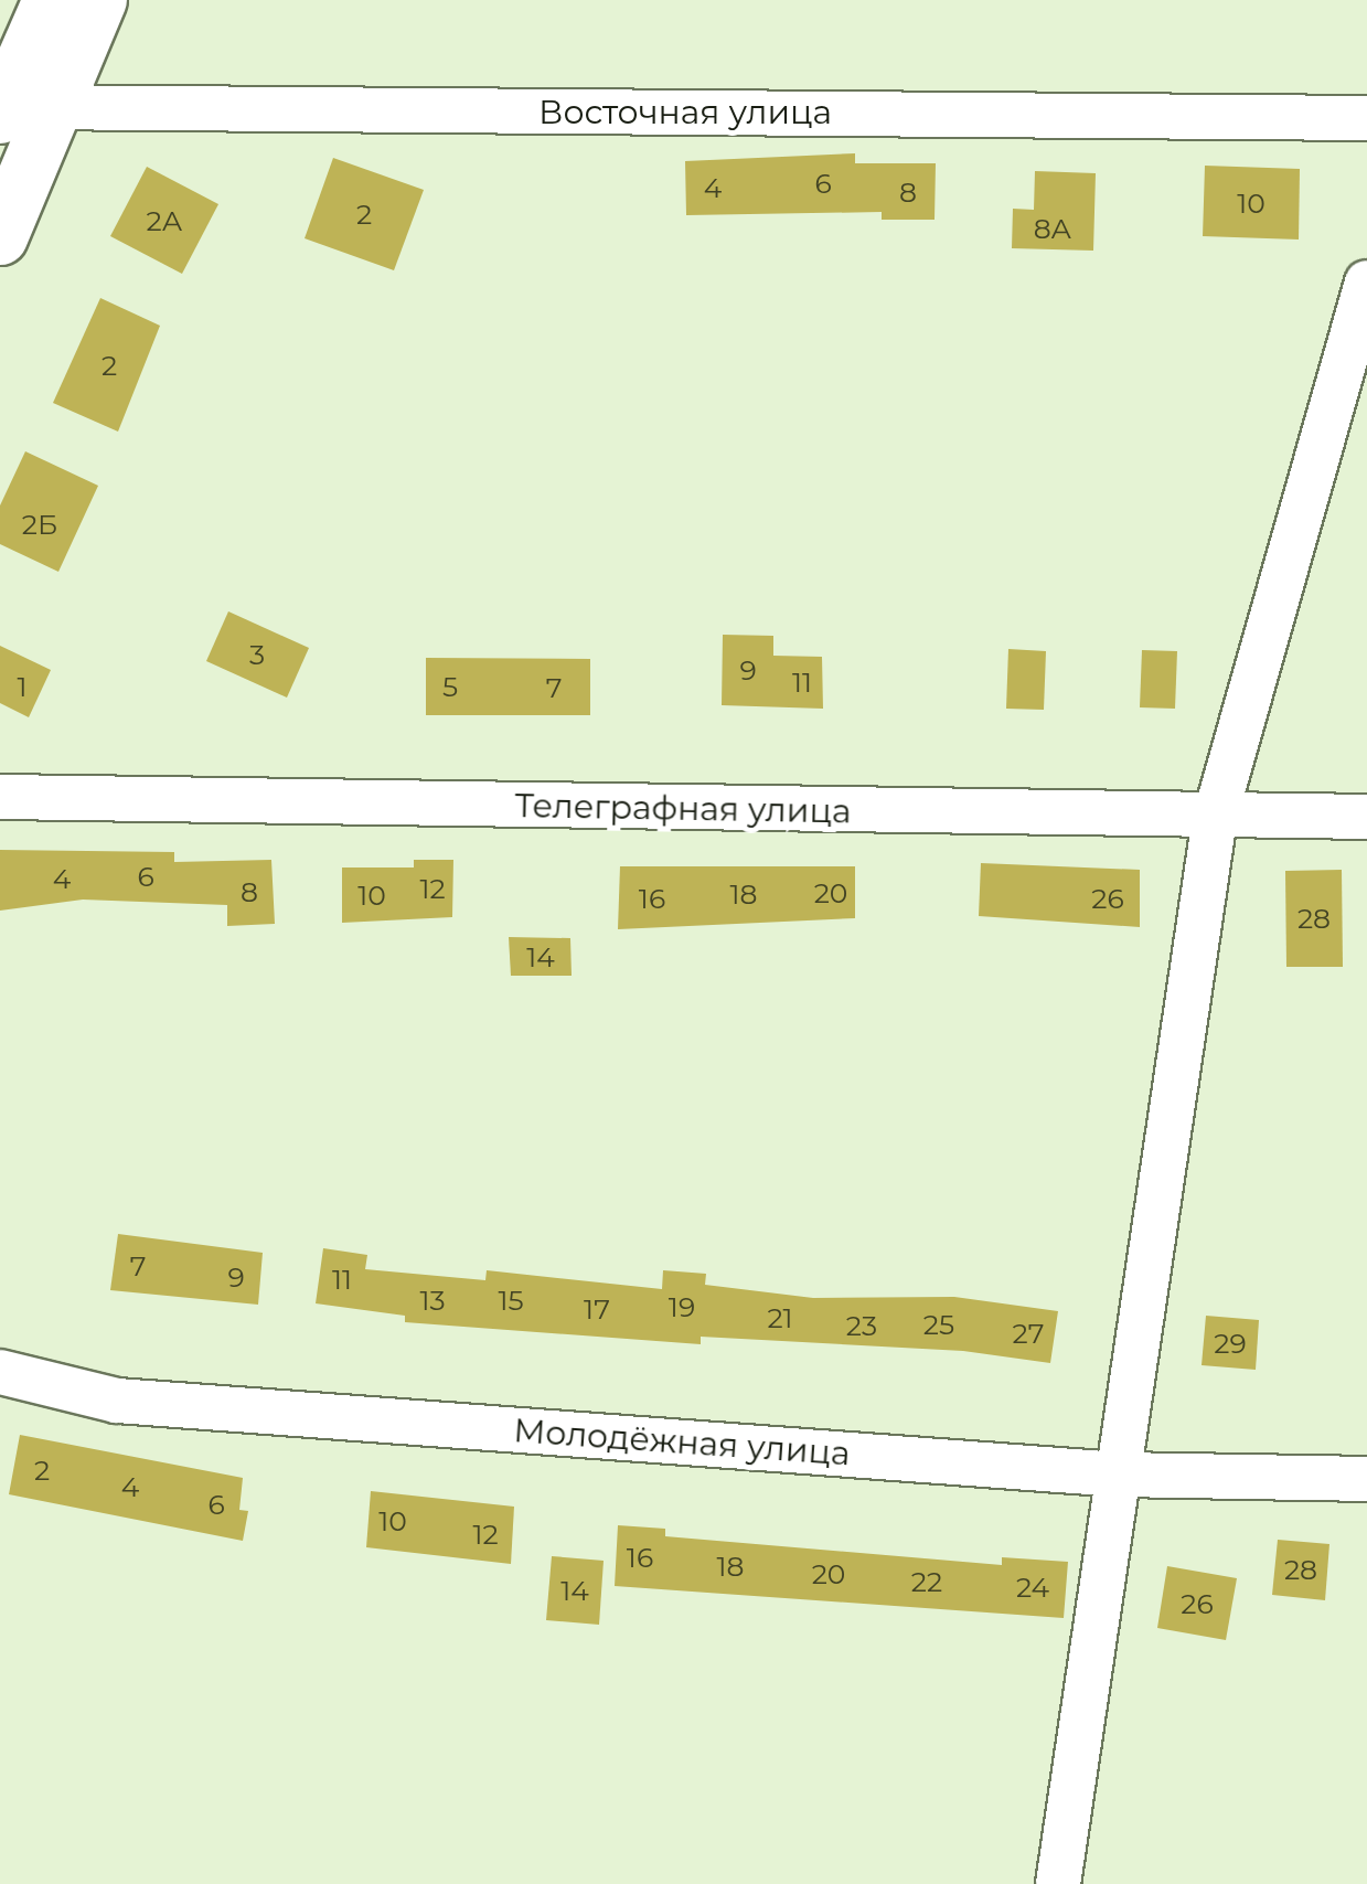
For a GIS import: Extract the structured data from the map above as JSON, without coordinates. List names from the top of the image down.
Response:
{
  "streets": {
    "street": ["Восточная улица", "Телеграфная улица", "Молодёжная улица"]
  },
  "house_numbers": [
    "6",
    "4",
    "8",
    "10",
    "2",
    "2А",
    "8А",
    "2",
    "2Б",
    "3",
    "9",
    "11",
    "1",
    "5",
    "7",
    "6",
    "4",
    "12",
    "8",
    "20",
    "18",
    "10",
    "16",
    "26",
    "28",
    "14",
    "7",
    "9",
    "11",
    "13",
    "15",
    "19",
    "17",
    "21",
    "25",
    "23",
    "27",
    "29",
    "2",
    "4",
    "6",
    "10",
    "12",
    "16",
    "18",
    "28",
    "20",
    "22",
    "24",
    "14",
    "26"
  ]
}
